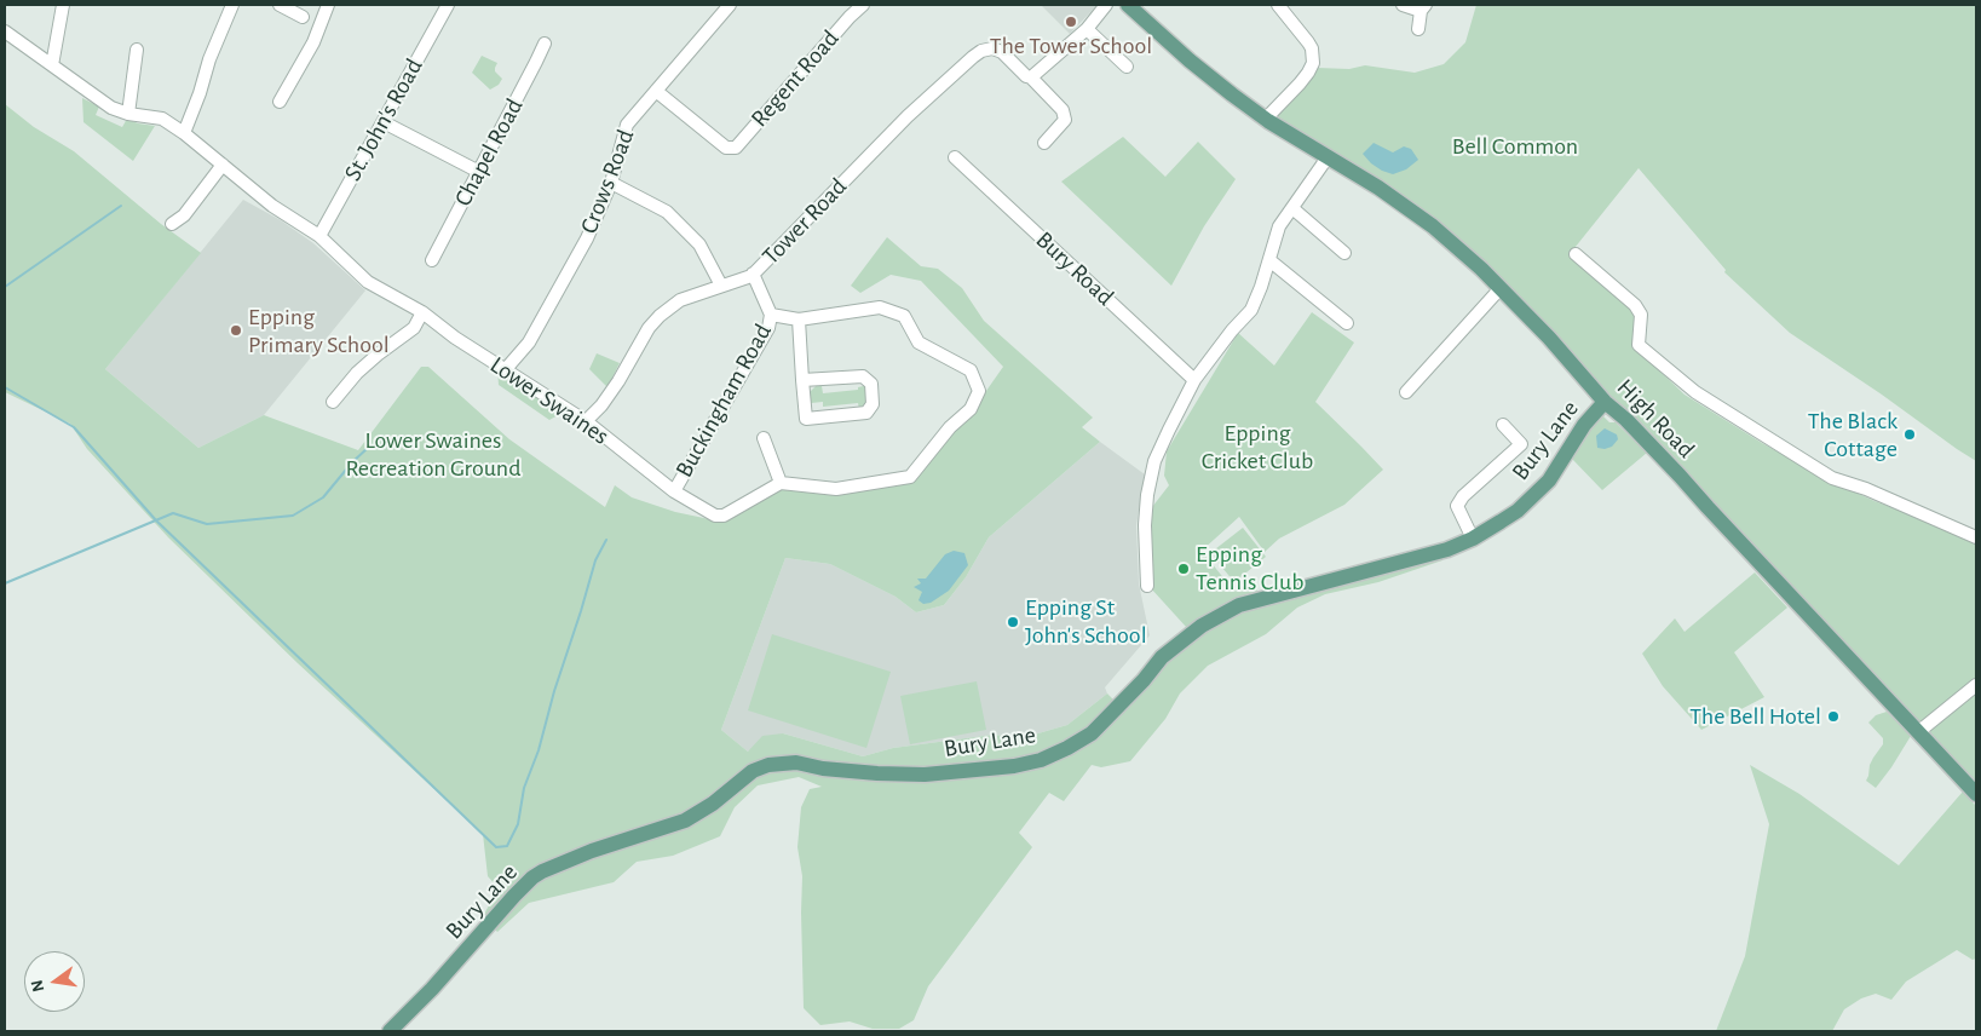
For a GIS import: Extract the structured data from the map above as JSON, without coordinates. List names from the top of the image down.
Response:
{
  "streets": {
    "main road": ["High Road", "Bury Lane"],
    "street": [
      "Regent Road",
      "St. John's Road",
      "Chapel Road",
      "Crows Road",
      "Tower Road",
      "Bury Road",
      "Lower Swaines",
      "Buckingham Road"
    ]
  },
  "crossings": [
    ["Regent Road", "Crows Road"],
    ["St. John's Road", "Lower Swaines"],
    ["Crows Road", "Lower Swaines"],
    ["Tower Road", "Lower Swaines"],
    ["Tower Road", "Buckingham Road"],
    ["Lower Swaines", "Buckingham Road"],
    ["High Road", "Bury Lane"]
  ],
  "parks": ["Bell Common", "Epping Cricket Club", "Lower Swaines Recreation Ground"],
  "places": [
    "The Tower School",
    "Epping Primary School",
    "The Black Cottage",
    "Epping Tennis Club",
    "Epping St John's School",
    "The Bell Hotel"
  ],
  "north": "left"
}
